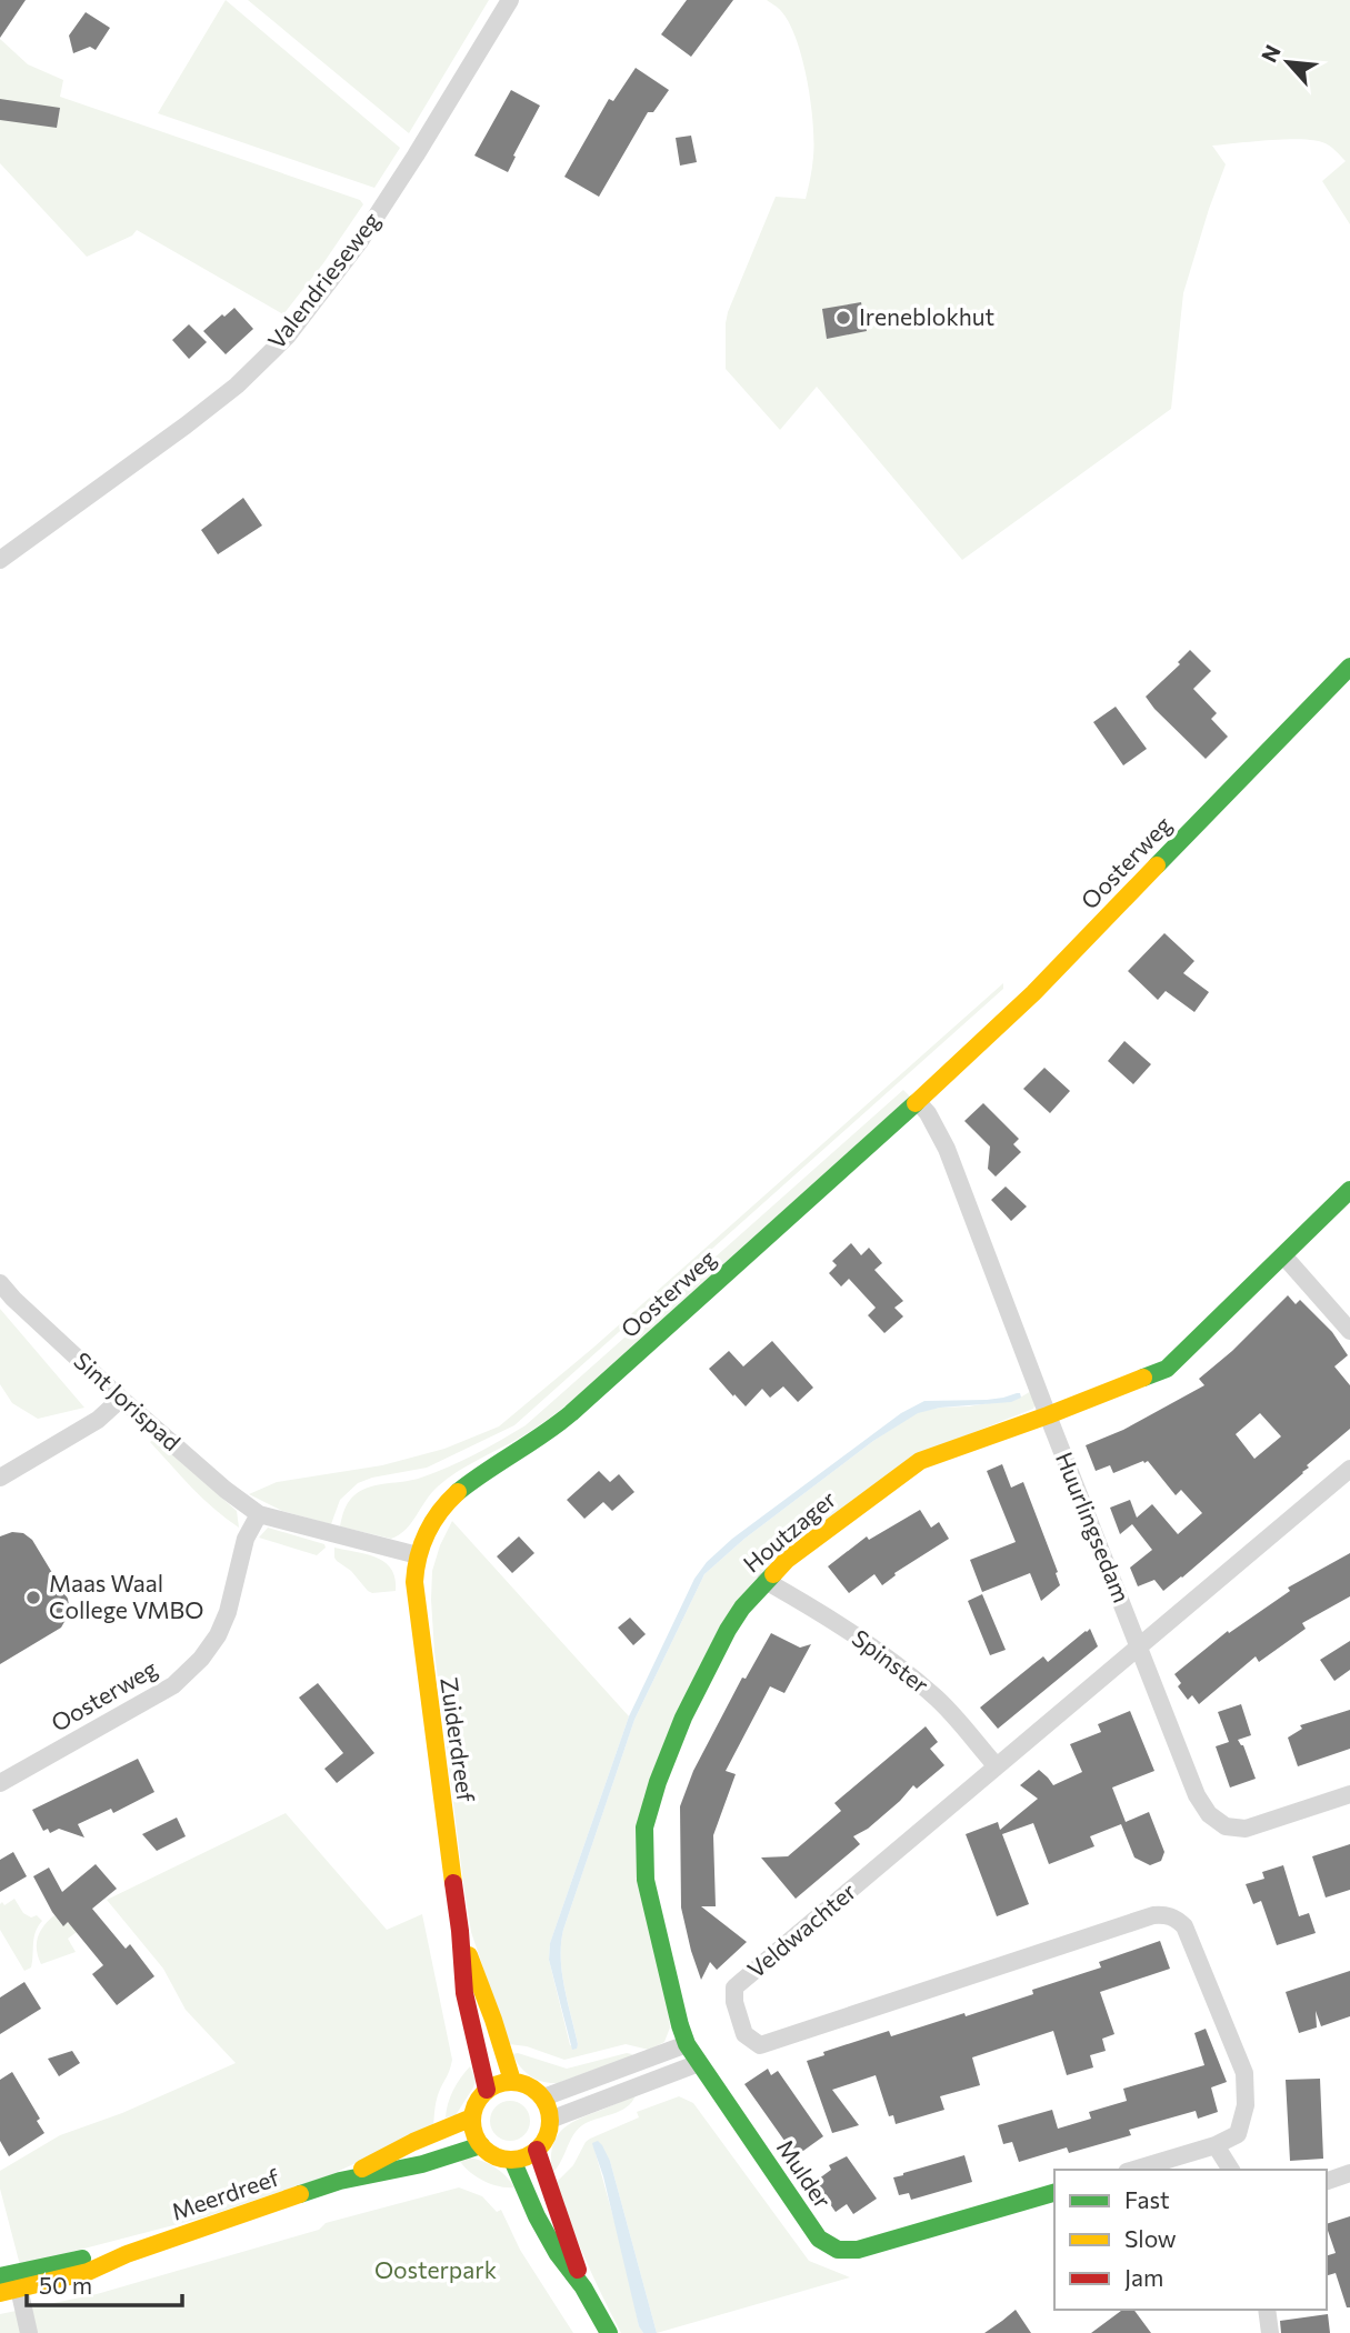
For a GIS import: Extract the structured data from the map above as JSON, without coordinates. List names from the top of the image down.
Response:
{
  "streets": {
    "street": [
      "Valendrieseweg",
      "Oosterweg",
      "Sint Jorispad",
      "Huurlingsedam",
      "Houtzager",
      "Spinster",
      "Zuiderdreef",
      "Veldwachter",
      "Mulder",
      "Meerdreef"
    ]
  },
  "crossings": [
    ["Oosterweg", "Sint Jorispad"],
    ["Oosterweg", "Huurlingsedam"],
    ["Oosterweg", "Zuiderdreef"],
    ["Huurlingsedam", "Houtzager"],
    ["Huurlingsedam", "Veldwachter"],
    ["Houtzager", "Spinster"],
    ["Houtzager", "Mulder"],
    ["Spinster", "Veldwachter"],
    ["Zuiderdreef", "Meerdreef"]
  ],
  "parks": ["Oosterpark"],
  "places": ["Ireneblokhut", "Maas Waal College VMBO"],
  "legend": ["Fast", "Slow", "Jam"],
  "scale_bar": "50 m",
  "north": "top left"
}
